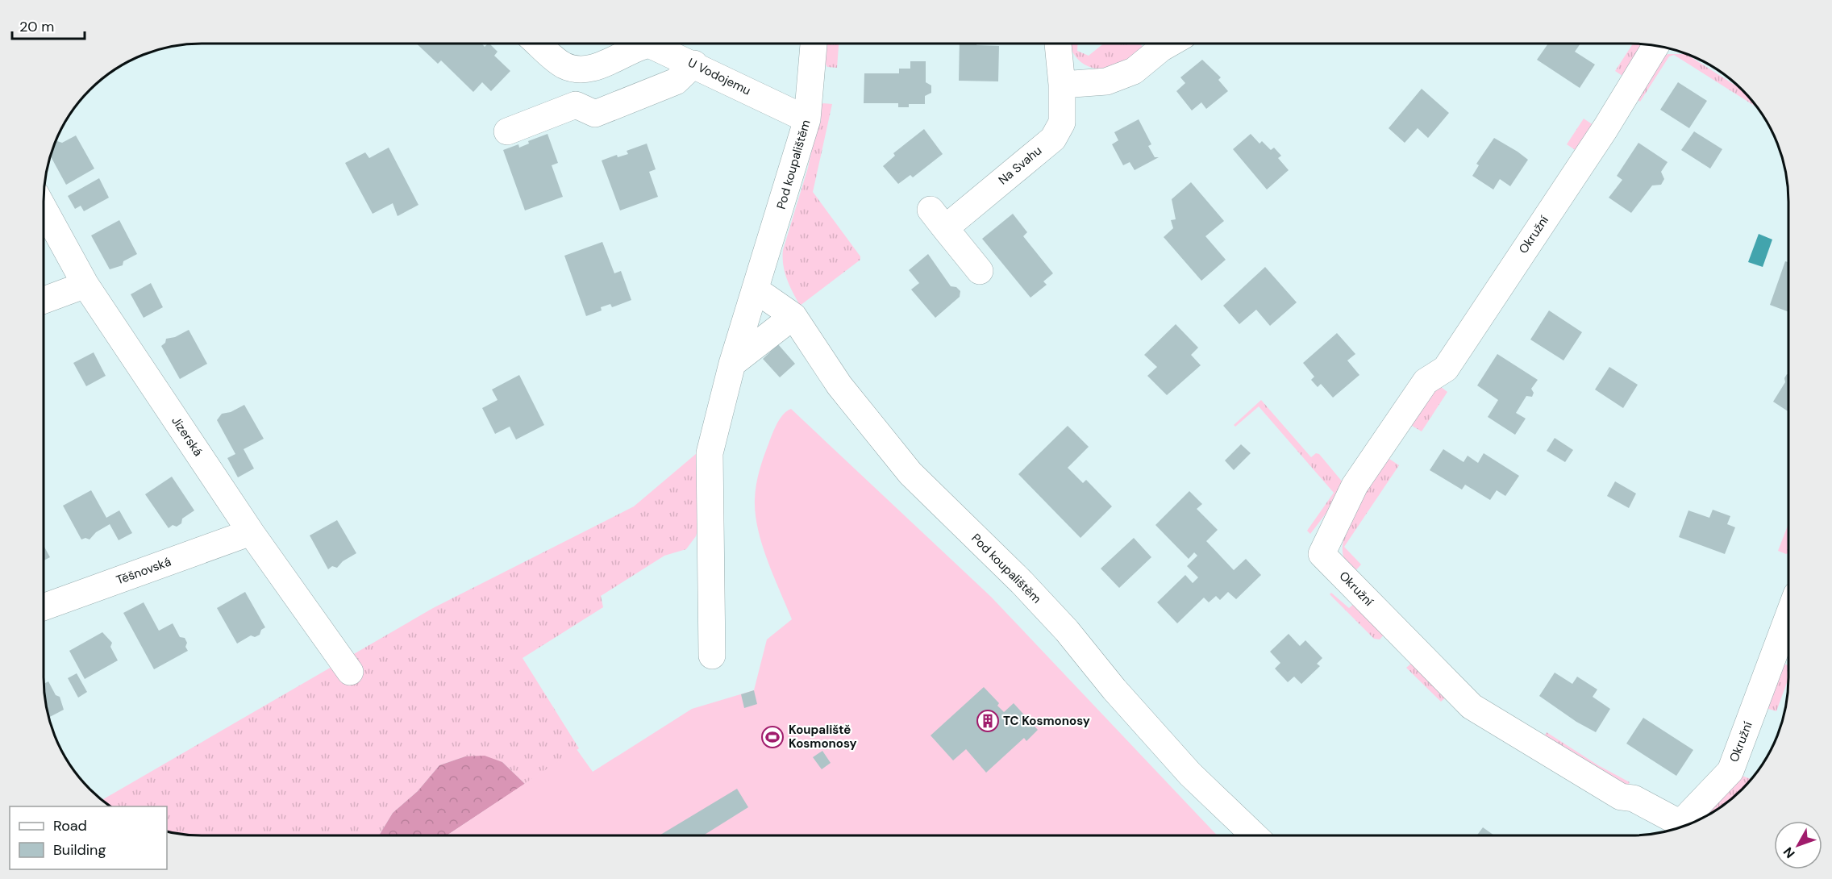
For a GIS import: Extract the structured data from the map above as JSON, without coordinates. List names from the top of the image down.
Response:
{
  "streets": {
    "street": [
      "U Vodojemu",
      "Pod koupalištěm",
      "Na Svahu",
      "Okružní",
      "Jizerská",
      "Těšnovská"
    ]
  },
  "crossings": [
    ["U Vodojemu", "Pod koupalištěm"],
    ["Jizerská", "Těšnovská"]
  ],
  "places": {
    "building": ["TC Kosmonosy"],
    "sports": ["Koupaliště Kosmonosy"]
  },
  "legend": ["Road", "Building"],
  "scale_bar": "20 m",
  "north": "bottom left"
}
